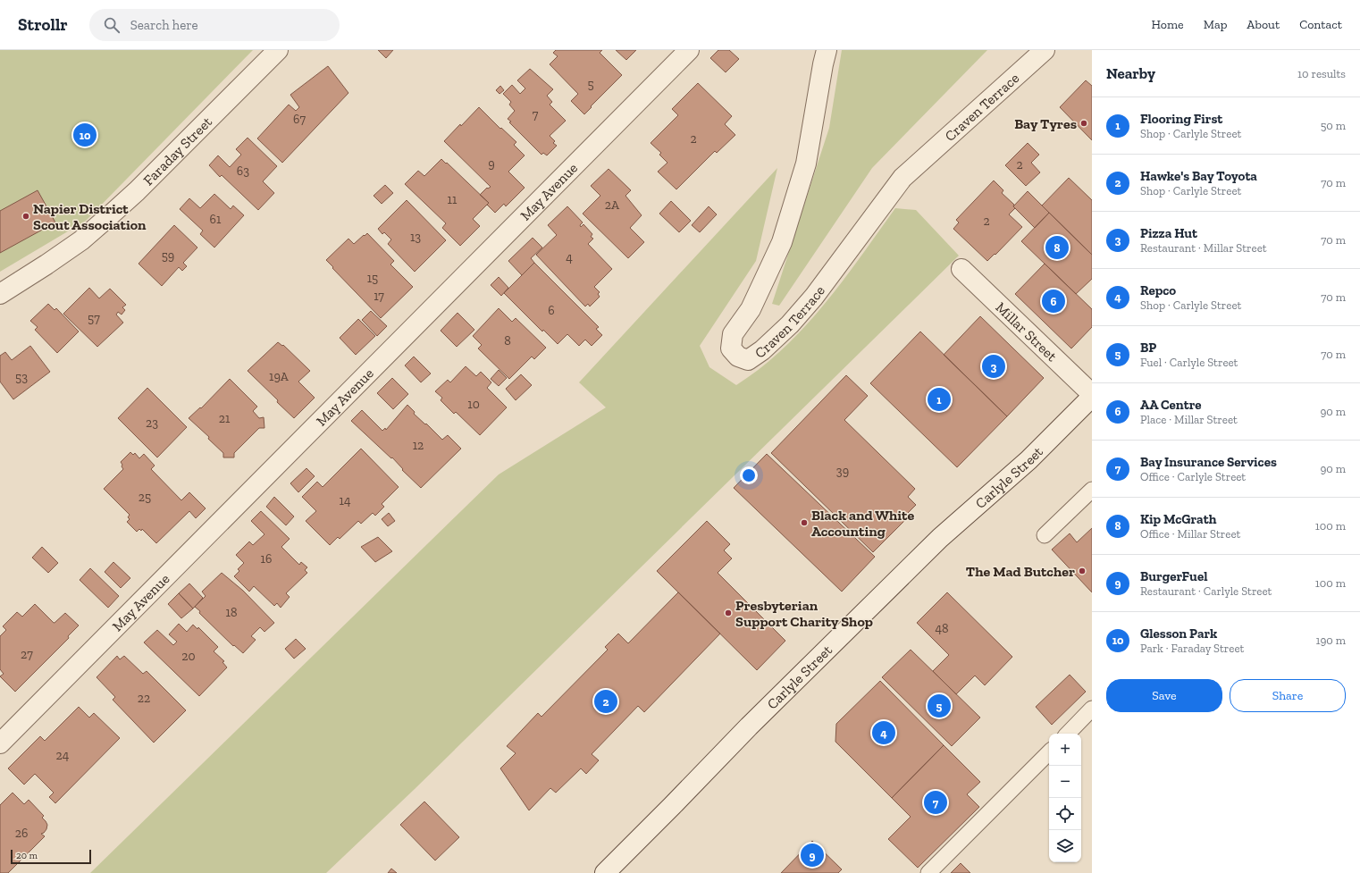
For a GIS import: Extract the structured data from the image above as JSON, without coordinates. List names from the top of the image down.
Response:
{
  "streets": {
    "street": [
      "Craven Terrace",
      "Faraday Street",
      "May Avenue",
      "Millar Street",
      "Carlyle Street"
    ]
  },
  "places": [
    "Bay Tyres",
    "Napier District Scout Association",
    "Black and White Accounting",
    "The Mad Butcher",
    "Presbyterian Support Charity Shop"
  ],
  "house_numbers": [
    "5",
    "7",
    "67",
    "2",
    "9",
    "2",
    "63",
    "11",
    "2A",
    "61",
    "2",
    "13",
    "59",
    "4",
    "15",
    "17",
    "6",
    "57",
    "8",
    "19A",
    "53",
    "10",
    "21",
    "23",
    "12",
    "39",
    "25",
    "14",
    "16",
    "18",
    "48",
    "27",
    "20",
    "22",
    "24",
    "26"
  ],
  "scale_bar": "20 m",
  "page": {
    "header": "Strollr",
    "search": "Search here",
    "nav": [
      "Home",
      "Map",
      "About",
      "Contact"
    ],
    "heading": ["Nearby", "10 results"],
    "list": [
      {
        "mark": "1",
        "name": "Flooring First",
        "note": "Shop · Carlyle Street",
        "value": "50 m"
      },
      {
        "mark": "2",
        "name": "Hawke's Bay Toyota",
        "note": "Shop · Carlyle Street",
        "value": "70 m"
      },
      {
        "mark": "3",
        "name": "Pizza Hut",
        "note": "Restaurant · Millar Street",
        "value": "70 m"
      },
      {
        "mark": "4",
        "name": "Repco",
        "note": "Shop · Carlyle Street",
        "value": "70 m"
      },
      {
        "mark": "5",
        "name": "BP",
        "note": "Fuel · Carlyle Street",
        "value": "70 m"
      },
      {
        "mark": "6",
        "name": "AA Centre",
        "note": "Place · Millar Street",
        "value": "90 m"
      },
      {
        "mark": "7",
        "name": "Bay Insurance Services",
        "note": "Office · Carlyle Street",
        "value": "90 m"
      },
      {
        "mark": "8",
        "name": "Kip McGrath",
        "note": "Office · Millar Street",
        "value": "100 m"
      },
      {
        "mark": "9",
        "name": "BurgerFuel",
        "note": "Restaurant · Carlyle Street",
        "value": "100 m"
      },
      {
        "mark": "10",
        "name": "Glesson Park",
        "note": "Park · Faraday Street",
        "value": "190 m"
      }
    ],
    "pins": [
      "10",
      "8",
      "6",
      "3",
      "1",
      "2",
      "5",
      "4",
      "7",
      "9"
    ],
    "buttons": ["Save", "Share"],
    "map_buttons": ["+", "−"],
    "scale": "20 m"
  }
}
